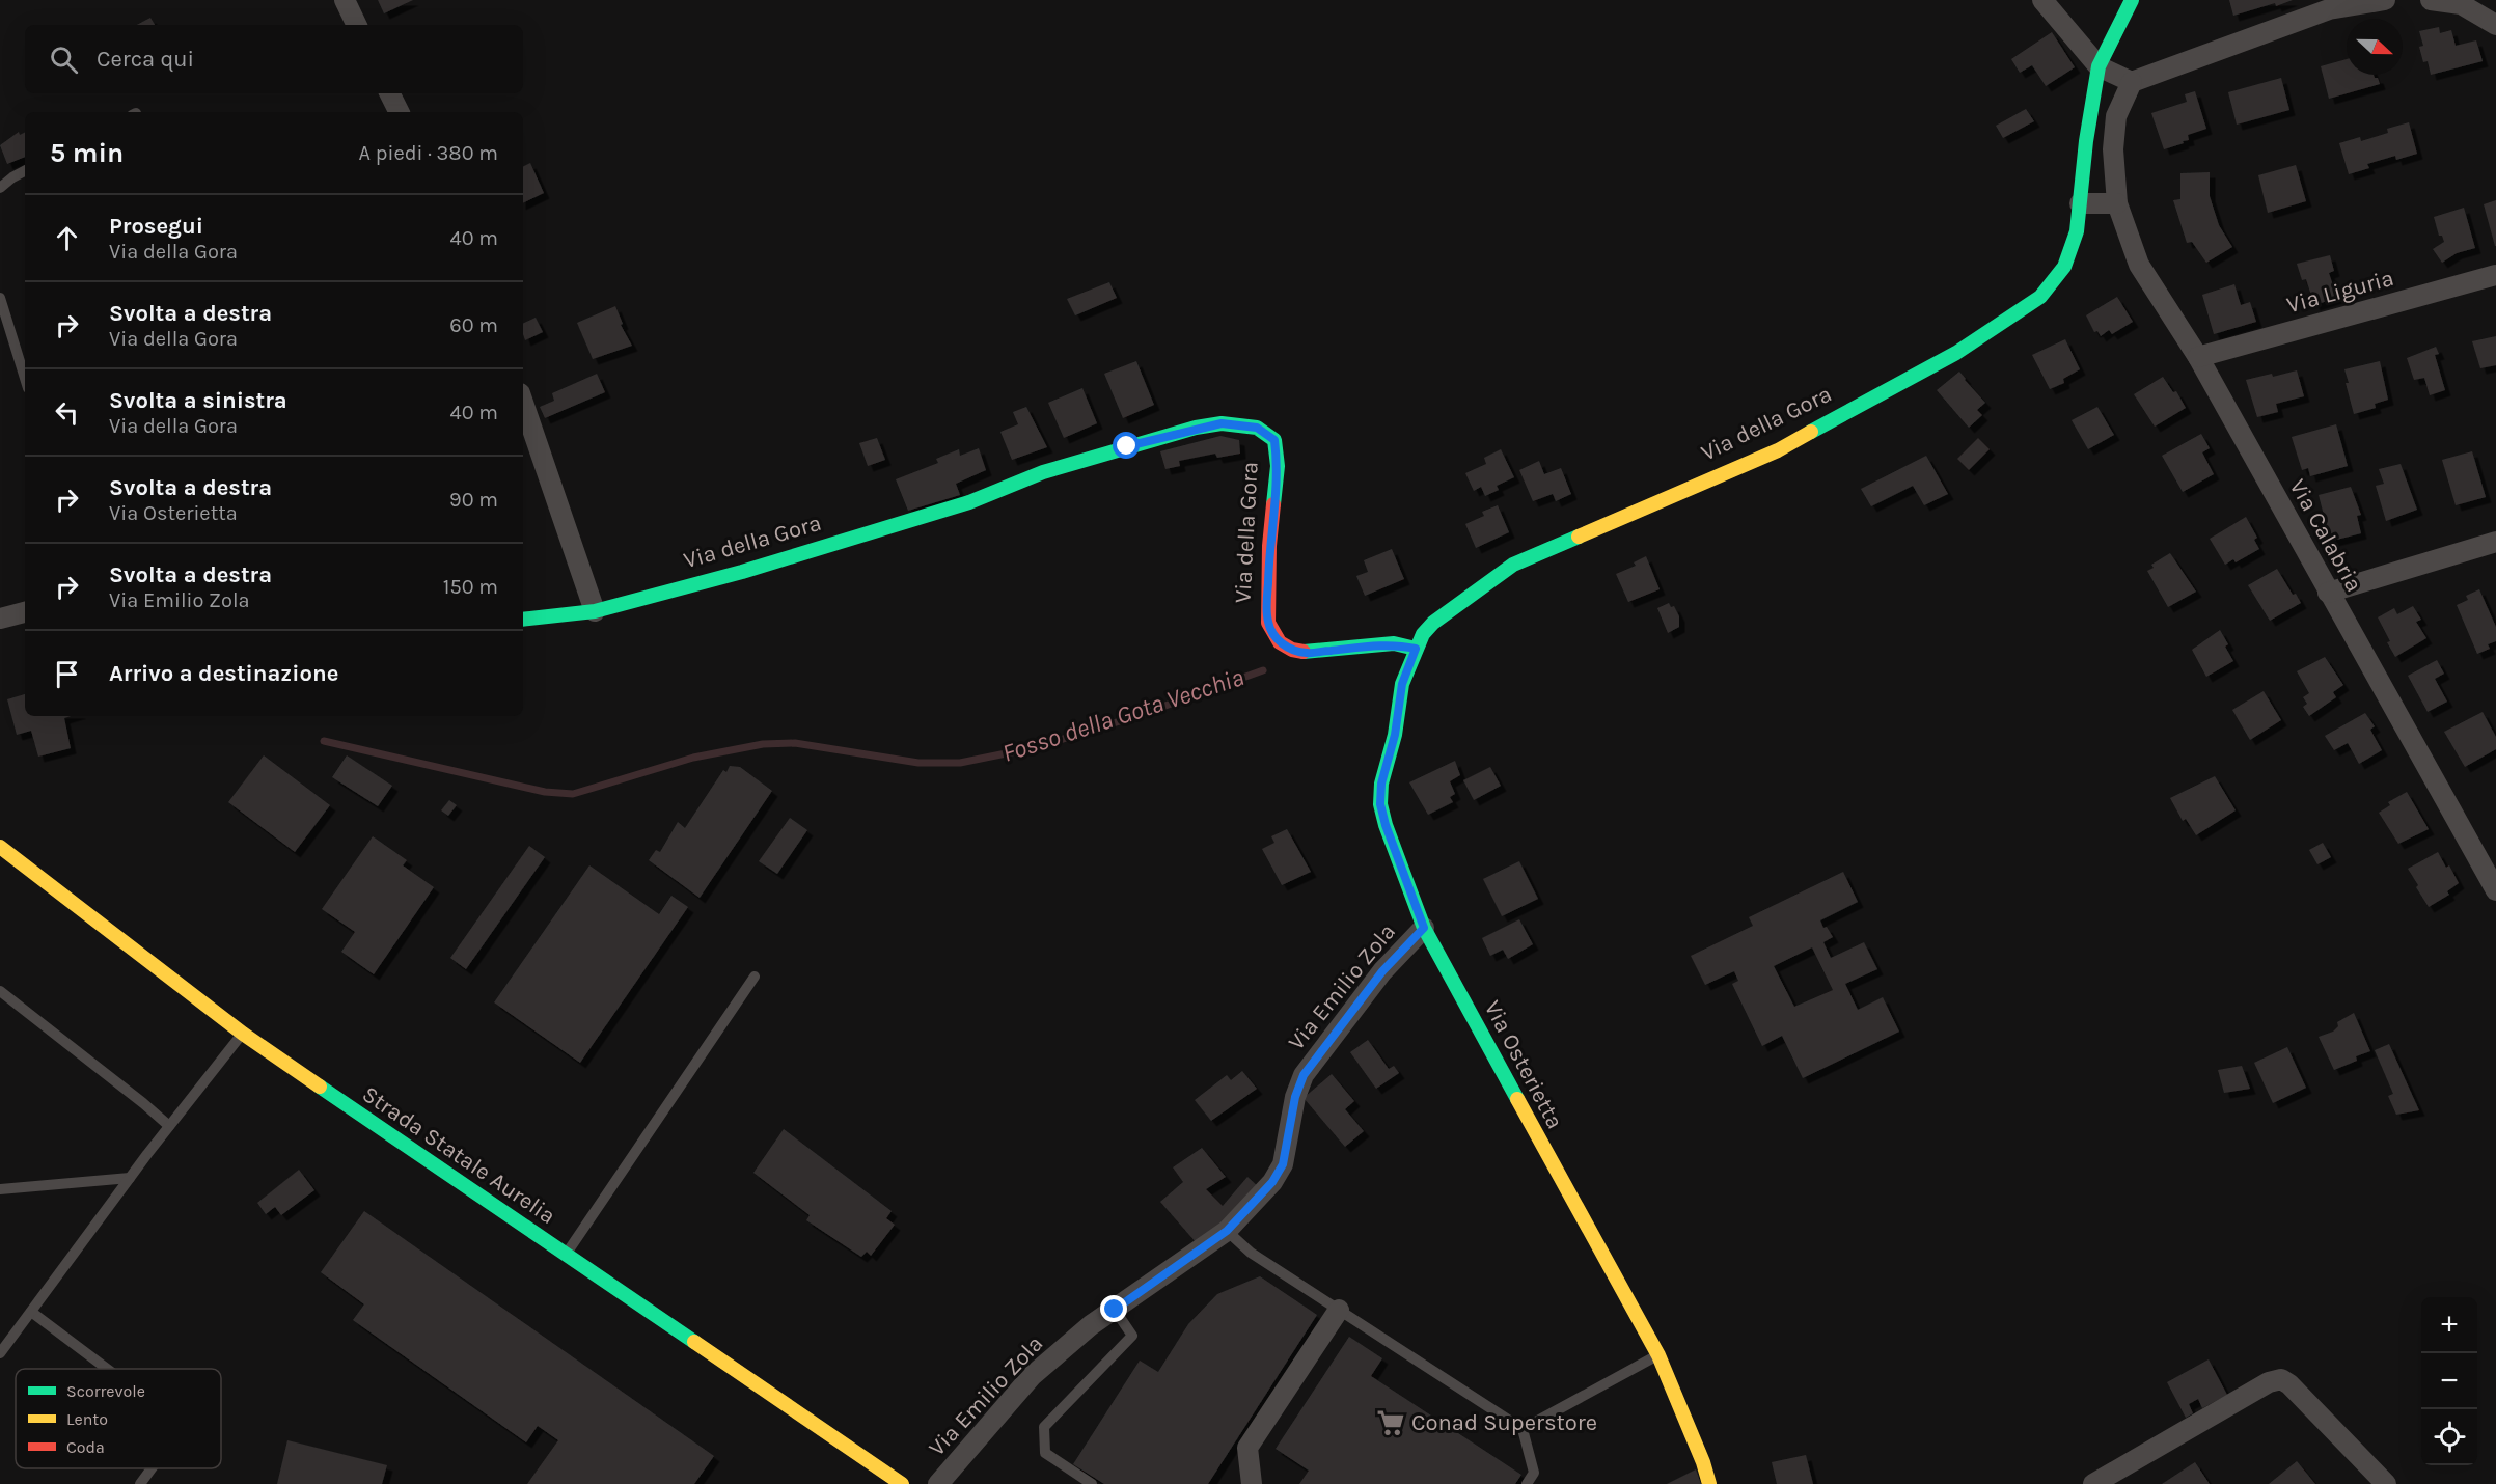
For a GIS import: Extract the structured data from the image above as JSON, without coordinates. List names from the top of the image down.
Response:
{
  "streets": {
    "street": [
      "Via Liguria",
      "Via della Gora",
      "Via Calabria",
      "Via Emilio Zola",
      "Via Osterietta",
      "Strada Statale Aurelia"
    ]
  },
  "crossings": [
    ["Via Liguria", "Via Calabria"],
    ["Via della Gora", "Via Osterietta"],
    ["Via Emilio Zola", "Via Osterietta"]
  ],
  "water": ["Fosso della Gota Vecchia"],
  "places": {
    "supermarket": ["Conad Superstore"]
  },
  "legend": ["Scorrevole", "Lento", "Coda"],
  "north": "right",
  "page": {
    "search": "Cerca qui",
    "heading": ["5 min", "A piedi · 380 m"],
    "list": [
      ["Prosegui", "Via della Gora", "40 m"],
      ["Svolta a destra", "Via della Gora", "60 m"],
      ["Svolta a sinistra", "Via della Gora", "40 m"],
      ["Svolta a destra", "Via Osterietta", "90 m"],
      ["Svolta a destra", "Via Emilio Zola", "150 m"],
      "Arrivo a destinazione"
    ],
    "map_buttons": ["+", "−"]
  }
}
